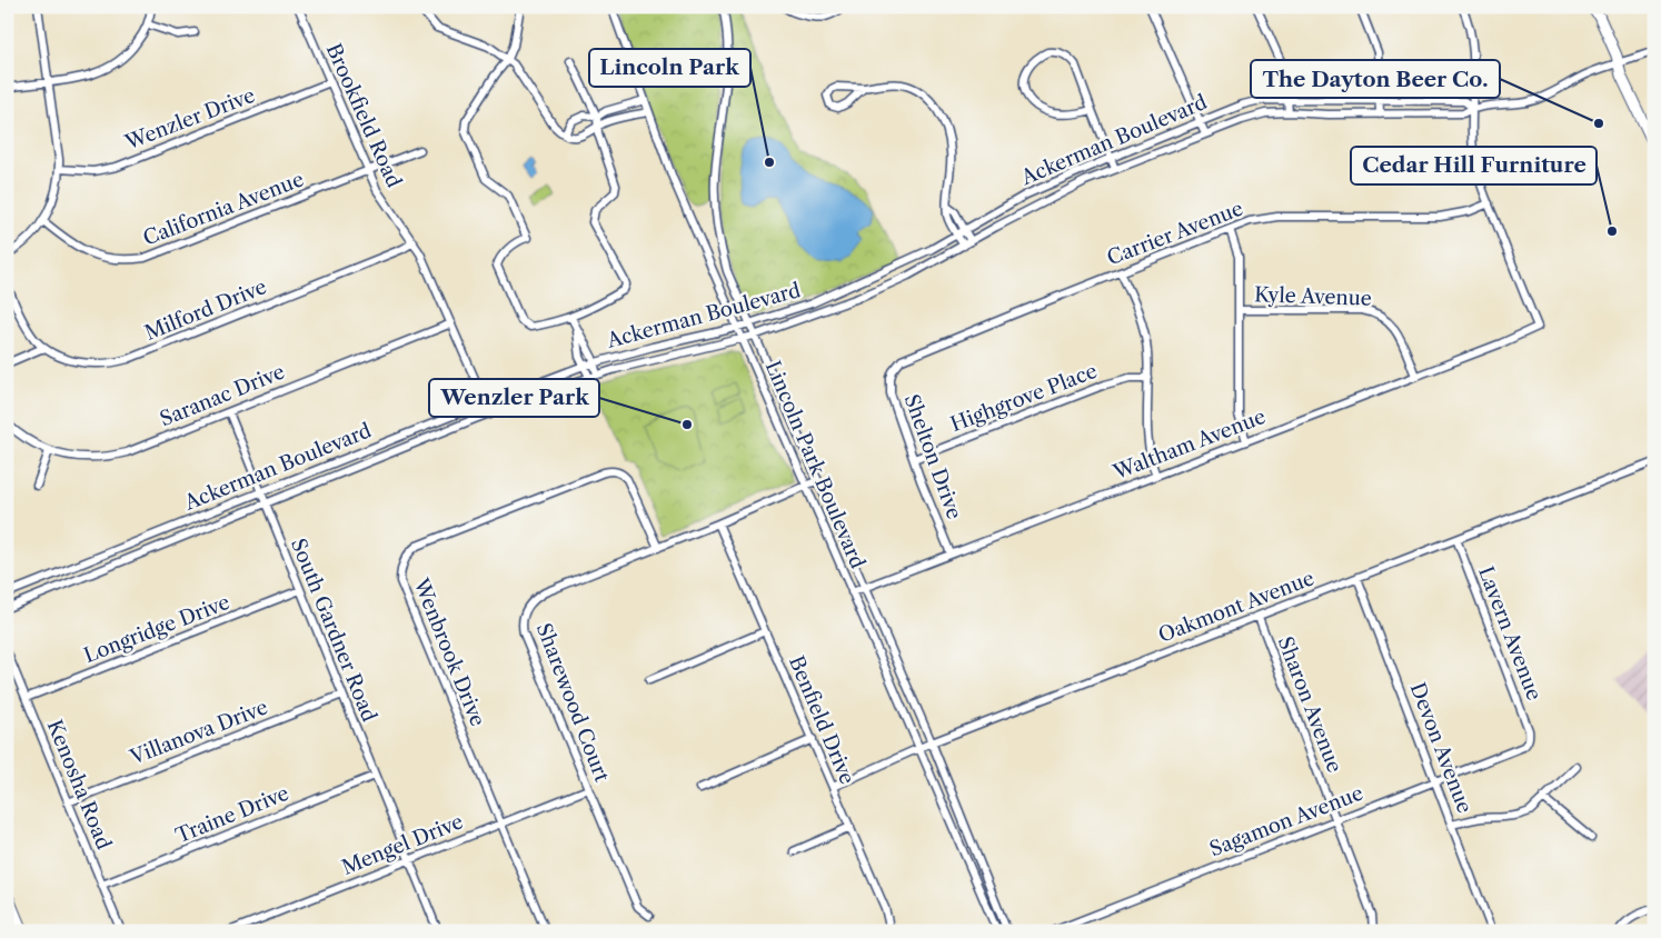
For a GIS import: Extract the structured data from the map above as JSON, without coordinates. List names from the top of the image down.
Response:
{
  "streets": {
    "street": [
      "Brookfield Road",
      "Wenzler Drive",
      "Ackerman Boulevard",
      "California Avenue",
      "Carrier Avenue",
      "Kyle Avenue",
      "Milford Drive",
      "Saranac Drive",
      "Highgrove Place",
      "Waltham Avenue",
      "Shelton Drive",
      "Lincoln Park Boulevard",
      "Oakmont Avenue",
      "Longridge Drive",
      "South Gardner Road",
      "Lavern Avenue",
      "Wenbrook Drive",
      "Sharewood Court",
      "Sharon Avenue",
      "Benfield Drive",
      "Villanova Drive",
      "Devon Avenue",
      "Kenosha Road",
      "Traine Drive",
      "Sagamon Avenue",
      "Mengel Drive"
    ]
  },
  "crossings": [
    ["Brookfield Road", "Wenzler Drive"],
    ["Brookfield Road", "Ackerman Boulevard"],
    ["Brookfield Road", "California Avenue"],
    ["Brookfield Road", "Milford Drive"],
    ["Brookfield Road", "Saranac Drive"],
    ["Ackerman Boulevard", "Lincoln Park Boulevard"],
    ["Ackerman Boulevard", "South Gardner Road"],
    ["Carrier Avenue", "Waltham Avenue"],
    ["Carrier Avenue", "Shelton Drive"],
    ["Kyle Avenue", "Waltham Avenue"],
    ["Saranac Drive", "South Gardner Road"],
    ["Highgrove Place", "Shelton Drive"],
    ["Waltham Avenue", "Shelton Drive"],
    ["Waltham Avenue", "Lincoln Park Boulevard"],
    ["Lincoln Park Boulevard", "Oakmont Avenue"],
    ["Lincoln Park Boulevard", "Sharewood Court"],
    ["Oakmont Avenue", "Lavern Avenue"],
    ["Oakmont Avenue", "Sharon Avenue"],
    ["Oakmont Avenue", "Benfield Drive"],
    ["Oakmont Avenue", "Devon Avenue"],
    ["Longridge Drive", "South Gardner Road"],
    ["Longridge Drive", "Kenosha Road"],
    ["South Gardner Road", "Villanova Drive"],
    ["South Gardner Road", "Traine Drive"],
    ["South Gardner Road", "Mengel Drive"],
    ["Lavern Avenue", "Sagamon Avenue"],
    ["Wenbrook Drive", "Sharewood Court"],
    ["Wenbrook Drive", "Mengel Drive"],
    ["Sharewood Court", "Benfield Drive"],
    ["Sharewood Court", "Mengel Drive"],
    ["Sharon Avenue", "Sagamon Avenue"],
    ["Villanova Drive", "Kenosha Road"],
    ["Devon Avenue", "Sagamon Avenue"],
    ["Kenosha Road", "Traine Drive"]
  ],
  "places": [
    "The Dayton Beer Co.",
    "Lincoln Park",
    "Cedar Hill Furniture",
    "Wenzler Park"
  ]
}
